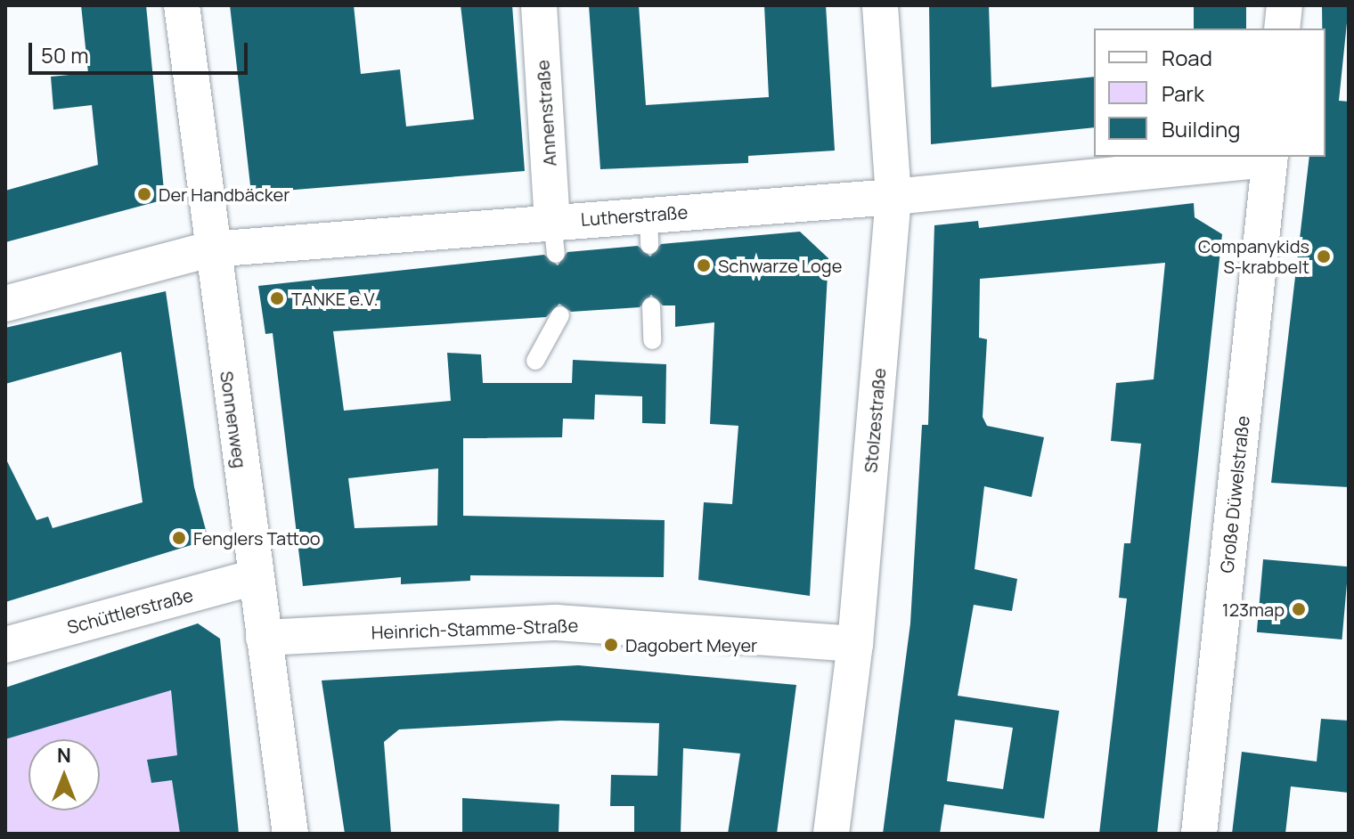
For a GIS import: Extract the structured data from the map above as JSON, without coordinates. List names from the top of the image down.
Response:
{
  "streets": {
    "street": [
      "Annenstraße",
      "Lutherstraße",
      "Sonnenweg",
      "Stolzestraße",
      "Große Düwelstraße",
      "Schüttlerstraße",
      "Heinrich-Stamme-Straße"
    ]
  },
  "crossings": [
    ["Annenstraße", "Lutherstraße"],
    ["Lutherstraße", "Sonnenweg"],
    ["Lutherstraße", "Stolzestraße"],
    ["Lutherstraße", "Große Düwelstraße"],
    ["Sonnenweg", "Schüttlerstraße"],
    ["Sonnenweg", "Heinrich-Stamme-Straße"],
    ["Stolzestraße", "Heinrich-Stamme-Straße"]
  ],
  "places": [
    "Der Handbäcker",
    "Companykids S-krabbelt",
    "Schwarze Loge",
    "TANKE e.V.",
    "Fenglers Tattoo",
    "123map",
    "Dagobert Meyer"
  ],
  "legend": ["Road", "Park", "Building"],
  "scale_bar": "50 m",
  "north": "top"
}
